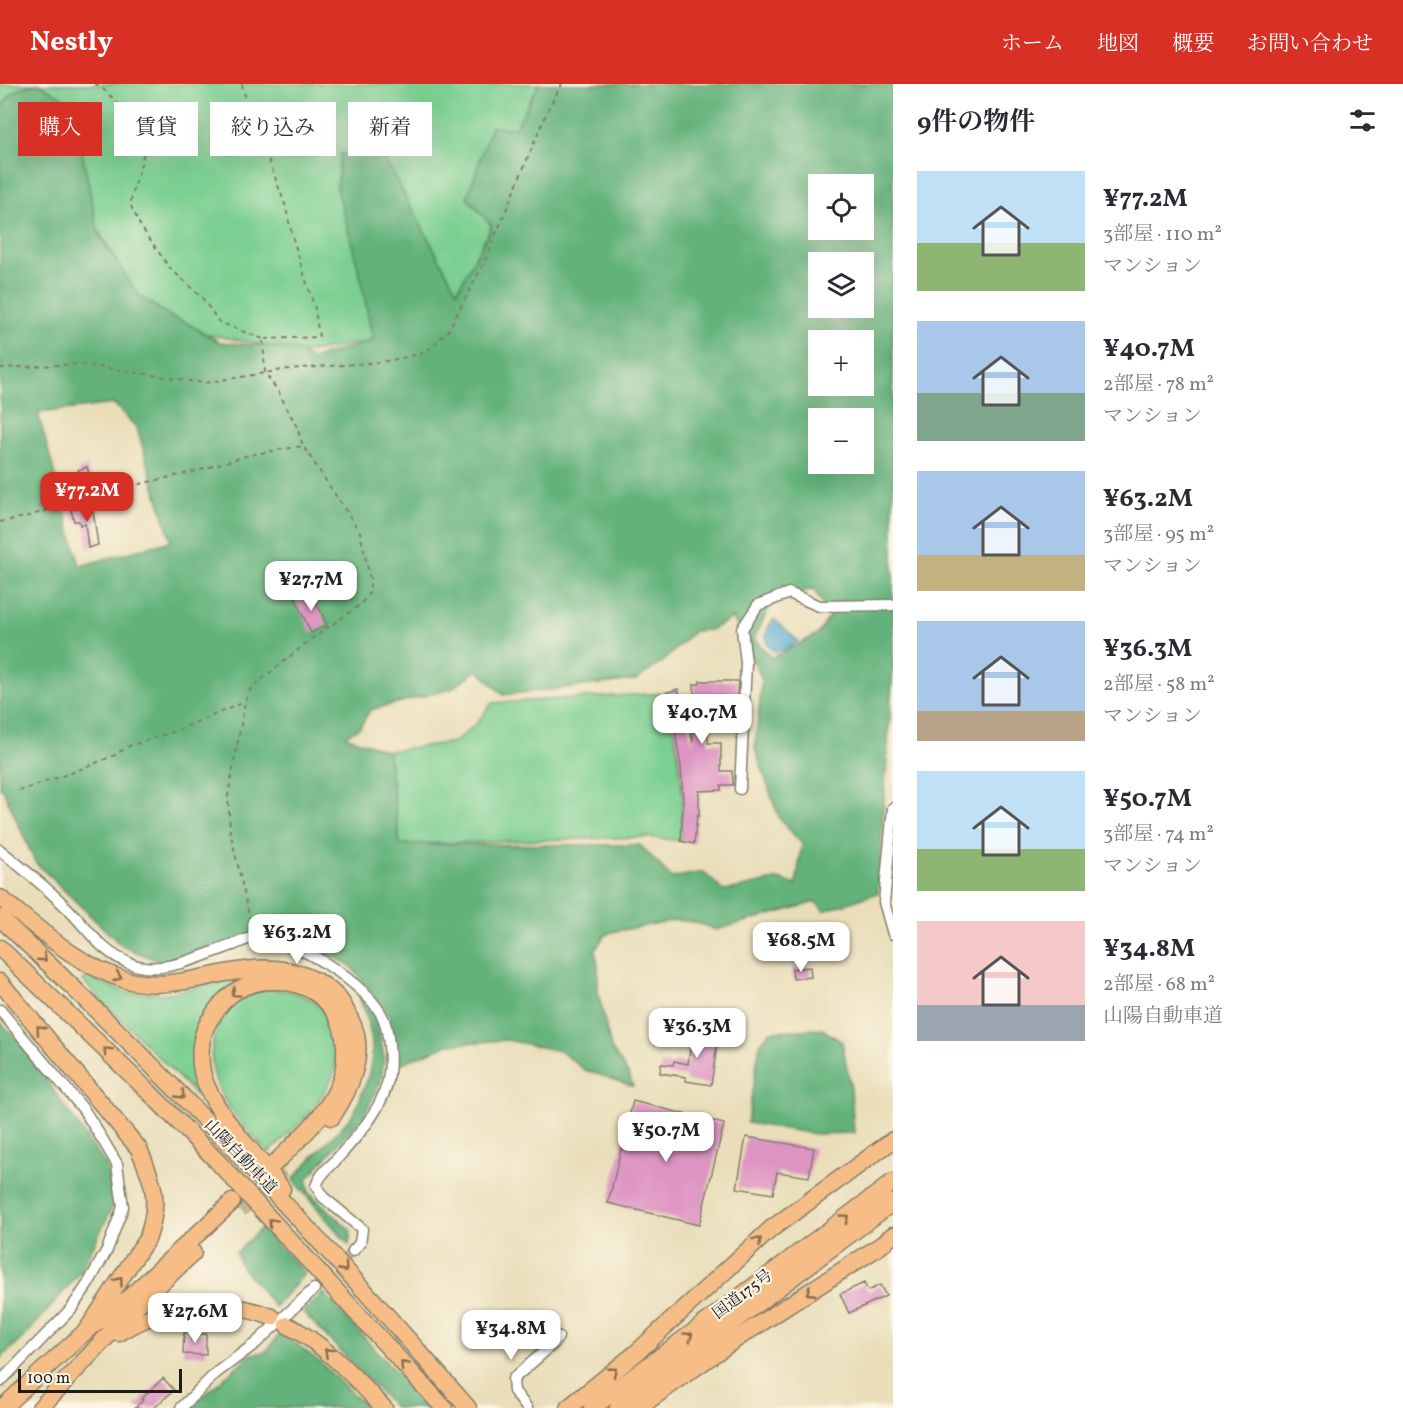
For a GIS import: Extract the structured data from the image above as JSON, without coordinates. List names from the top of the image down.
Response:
{
  "streets": {
    "highway": ["山陽自動車道", "国道175号"]
  },
  "scale_bar": "100 m",
  "page": {
    "header": "Nestly",
    "nav": [
      "ホーム",
      "地図",
      "概要",
      "お問い合わせ"
    ],
    "heading": "9件の物件",
    "chip": [
      "購入",
      "賃貸",
      "絞り込み",
      "新着"
    ],
    "list": [
      {
        "name": "¥77.2M",
        "note": "3部屋 · 110 m² · マンション"
      },
      {
        "name": "¥40.7M",
        "note": "2部屋 · 78 m² · マンション"
      },
      {
        "name": "¥63.2M",
        "note": "3部屋 · 95 m² · マンション"
      },
      {
        "name": "¥36.3M",
        "note": "2部屋 · 58 m² · マンション"
      },
      {
        "name": "¥50.7M",
        "note": "3部屋 · 74 m² · マンション"
      },
      {
        "name": "¥34.8M",
        "note": "2部屋 · 68 m² · 山陽自動車道"
      }
    ],
    "map_buttons": ["+", "−"],
    "price": [
      "¥77.2M",
      "¥27.7M",
      "¥40.7M",
      "¥63.2M",
      "¥68.5M",
      "¥36.3M",
      "¥50.7M",
      "¥27.6M",
      "¥34.8M"
    ],
    "scale": "100 m"
  }
}
